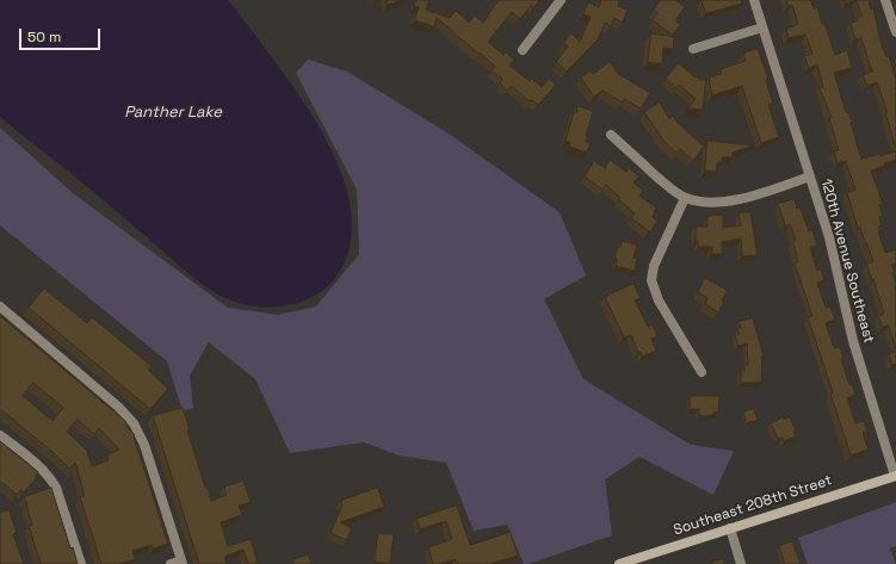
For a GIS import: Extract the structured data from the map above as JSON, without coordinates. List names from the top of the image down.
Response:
{
  "streets": {
    "main road": ["Southeast 208th Street"],
    "street": ["120th Avenue Southeast"]
  },
  "crossings": [
    ["120th Avenue Southeast", "Southeast 208th Street"]
  ],
  "water": ["Panther Lake"],
  "scale_bar": "50 m"
}
